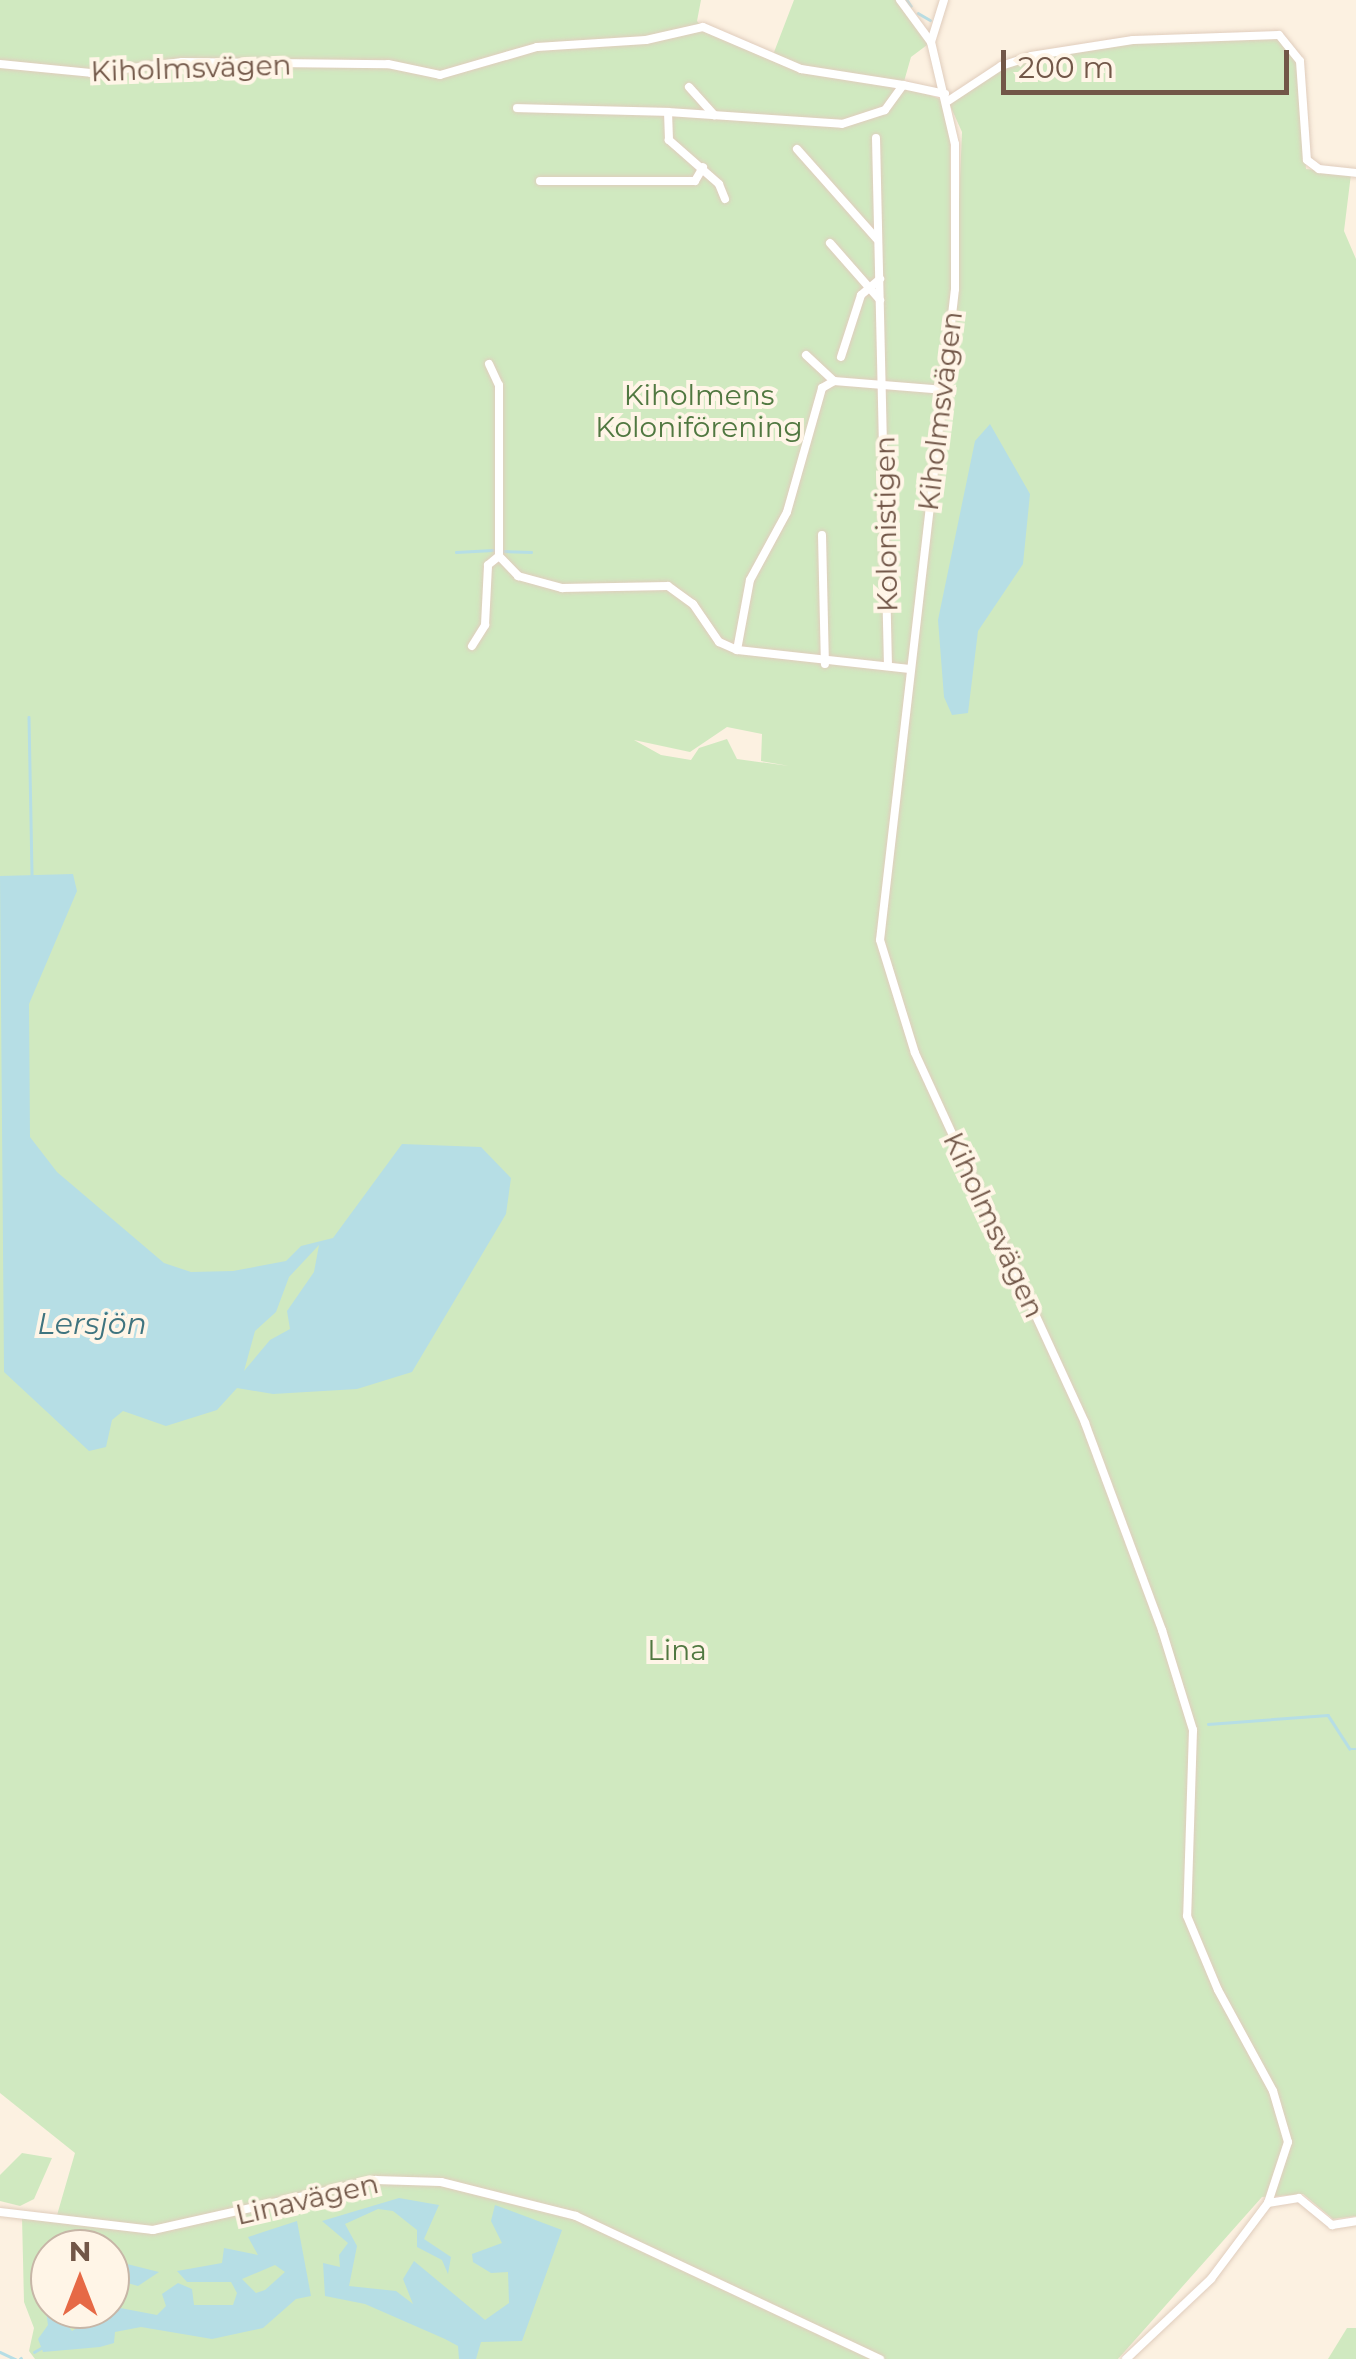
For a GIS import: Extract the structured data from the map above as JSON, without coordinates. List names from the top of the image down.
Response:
{
  "streets": {
    "street": ["Kiholmsvägen", "Kolonistigen", "Linavägen"]
  },
  "water": ["Lersjön"],
  "parks": ["Kiholmens Koloniförening", "Lina"],
  "scale_bar": "200 m",
  "north": "top"
}
